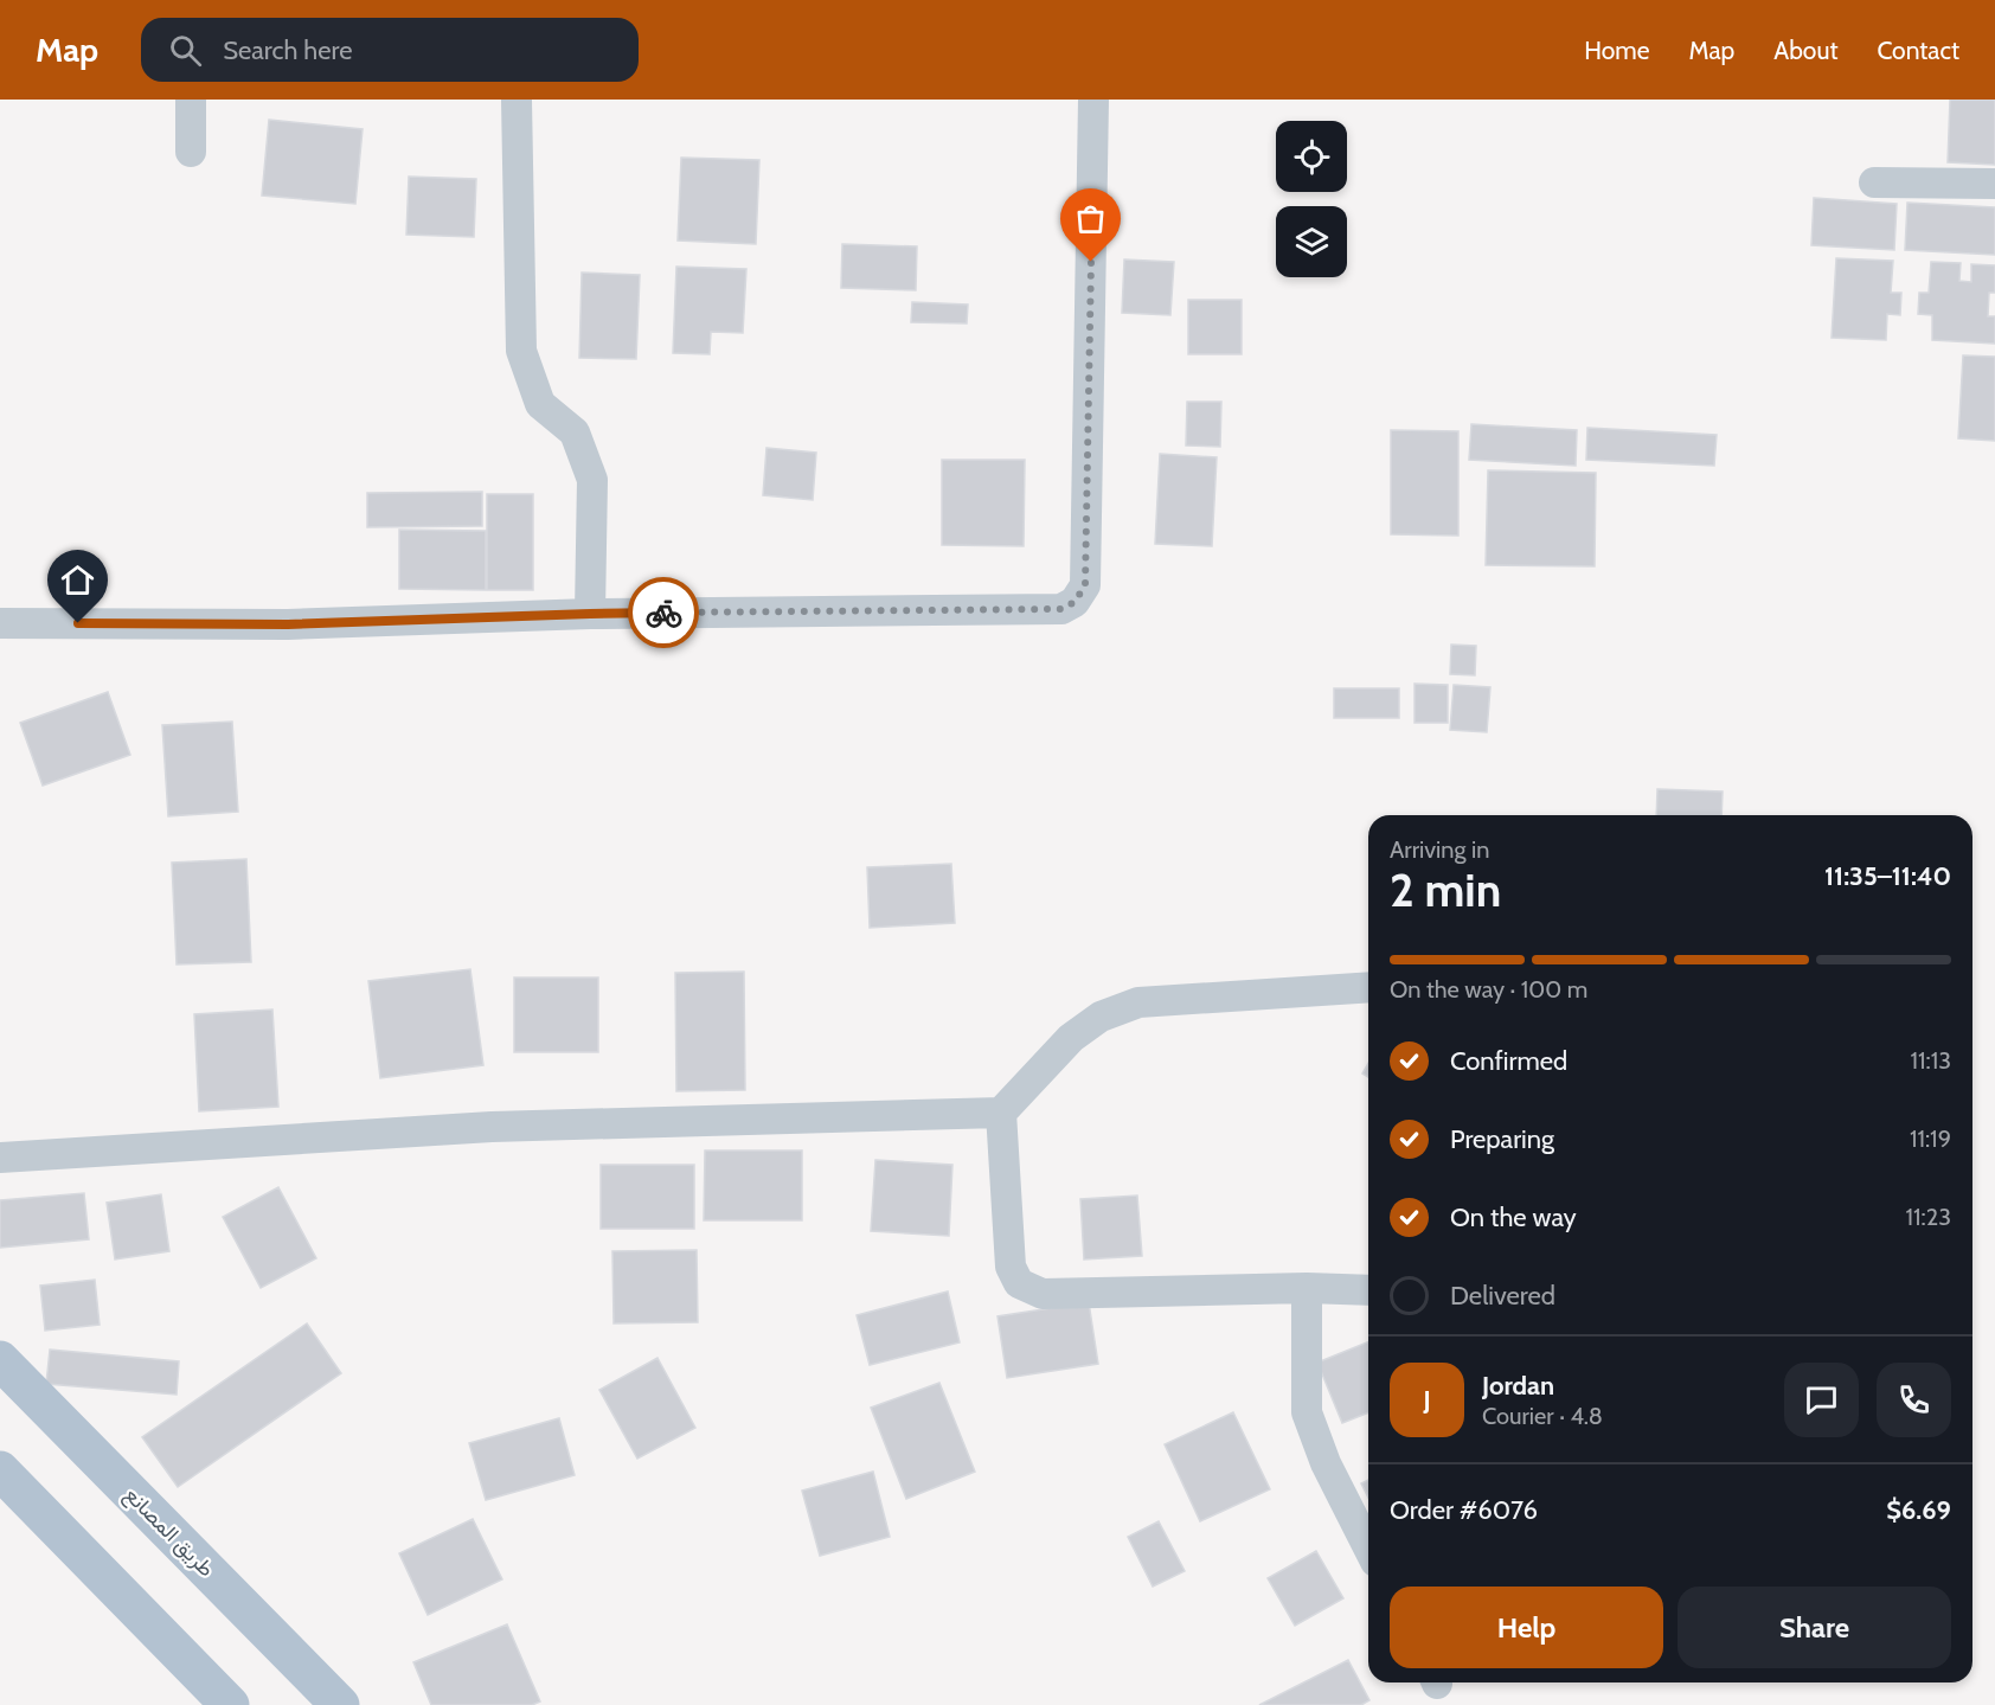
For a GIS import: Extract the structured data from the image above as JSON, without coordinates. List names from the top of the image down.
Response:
{
  "streets": {
    "main road": ["طريق المصانع"]
  },
  "page": {
    "header": "Map",
    "search": "Search here",
    "nav": [
      "Home",
      "Map",
      "About",
      "Contact"
    ],
    "heading": ["2 min", "Arriving in", "11:35–11:40"],
    "panel": [
      "Jordan",
      "Courier · 4.8",
      "Order #6076",
      "$6.69"
    ],
    "bar": "On the way · 100 m",
    "list": [
      ["Confirmed", "11:13"],
      ["Preparing", "11:19"],
      ["On the way", "11:23"],
      "Delivered"
    ],
    "round": "J",
    "buttons": ["Help", "Share"]
  }
}
